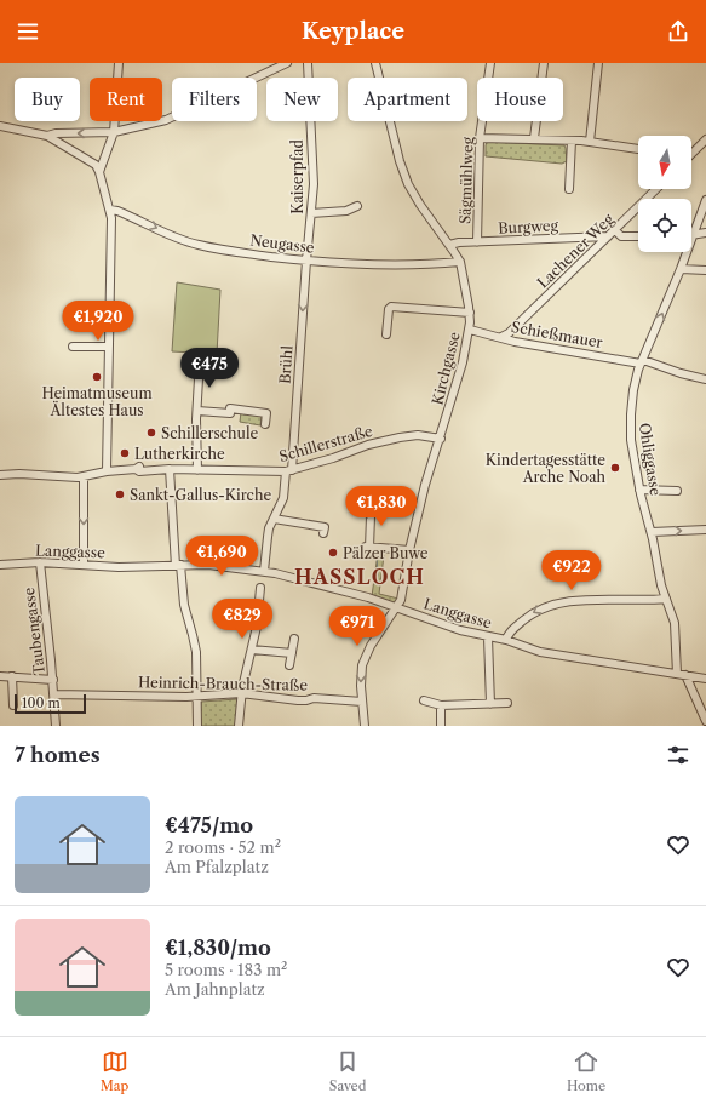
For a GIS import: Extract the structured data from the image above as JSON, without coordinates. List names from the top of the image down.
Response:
{
  "streets": {
    "street": [
      "Kaiserpfad",
      "Sägmühlweg",
      "Burgweg",
      "Neugasse",
      "Lachener Weg",
      "Schießmauer",
      "Brühl",
      "Kirchgasse",
      "Schillerstraße",
      "Ohliggasse",
      "Langgasse",
      "Taubengasse",
      "Heinrich-Brauch-Straße"
    ]
  },
  "crossings": [
    ["Kaiserpfad", "Neugasse"],
    ["Kaiserpfad", "Brühl"],
    ["Sägmühlweg", "Burgweg"],
    ["Burgweg", "Lachener Weg"],
    ["Burgweg", "Kirchgasse"],
    ["Neugasse", "Brühl"],
    ["Neugasse", "Kirchgasse"],
    ["Lachener Weg", "Schießmauer"],
    ["Schießmauer", "Kirchgasse"],
    ["Schießmauer", "Ohliggasse"],
    ["Brühl", "Schillerstraße"],
    ["Brühl", "Langgasse"],
    ["Kirchgasse", "Schillerstraße"],
    ["Kirchgasse", "Langgasse"],
    ["Kirchgasse", "Heinrich-Brauch-Straße"],
    ["Ohliggasse", "Langgasse"],
    ["Langgasse", "Taubengasse"],
    ["Taubengasse", "Heinrich-Brauch-Straße"]
  ],
  "one_way": ["Neugasse", "Brühl"],
  "districts": ["HASSLOCH"],
  "places": [
    "Heimatmuseum Ältestes Haus",
    "Schillerschule",
    "Lutherkirche",
    "Kindertagesstätte Arche Noah",
    "Sankt-Gallus-Kirche",
    "Pälzer Buwe"
  ],
  "scale_bar": "100 m",
  "north": "bottom",
  "page": {
    "header": "Keyplace",
    "chip": [
      "Buy",
      "Rent",
      "Filters",
      "New",
      "Apartment",
      "House"
    ],
    "price": [
      "€1,920",
      "€475",
      "€1,830",
      "€1,690",
      "€922",
      "€829",
      "€971"
    ],
    "scale": "100 m",
    "heading": "7 homes",
    "list": [
      {
        "name": "€475/mo",
        "note": "2 rooms · 52 m² · Am Pfalzplatz"
      },
      {
        "name": "€1,830/mo",
        "note": "5 rooms · 183 m² · Am Jahnplatz"
      }
    ],
    "tabs": ["Map", "Saved", "Home"]
  }
}
